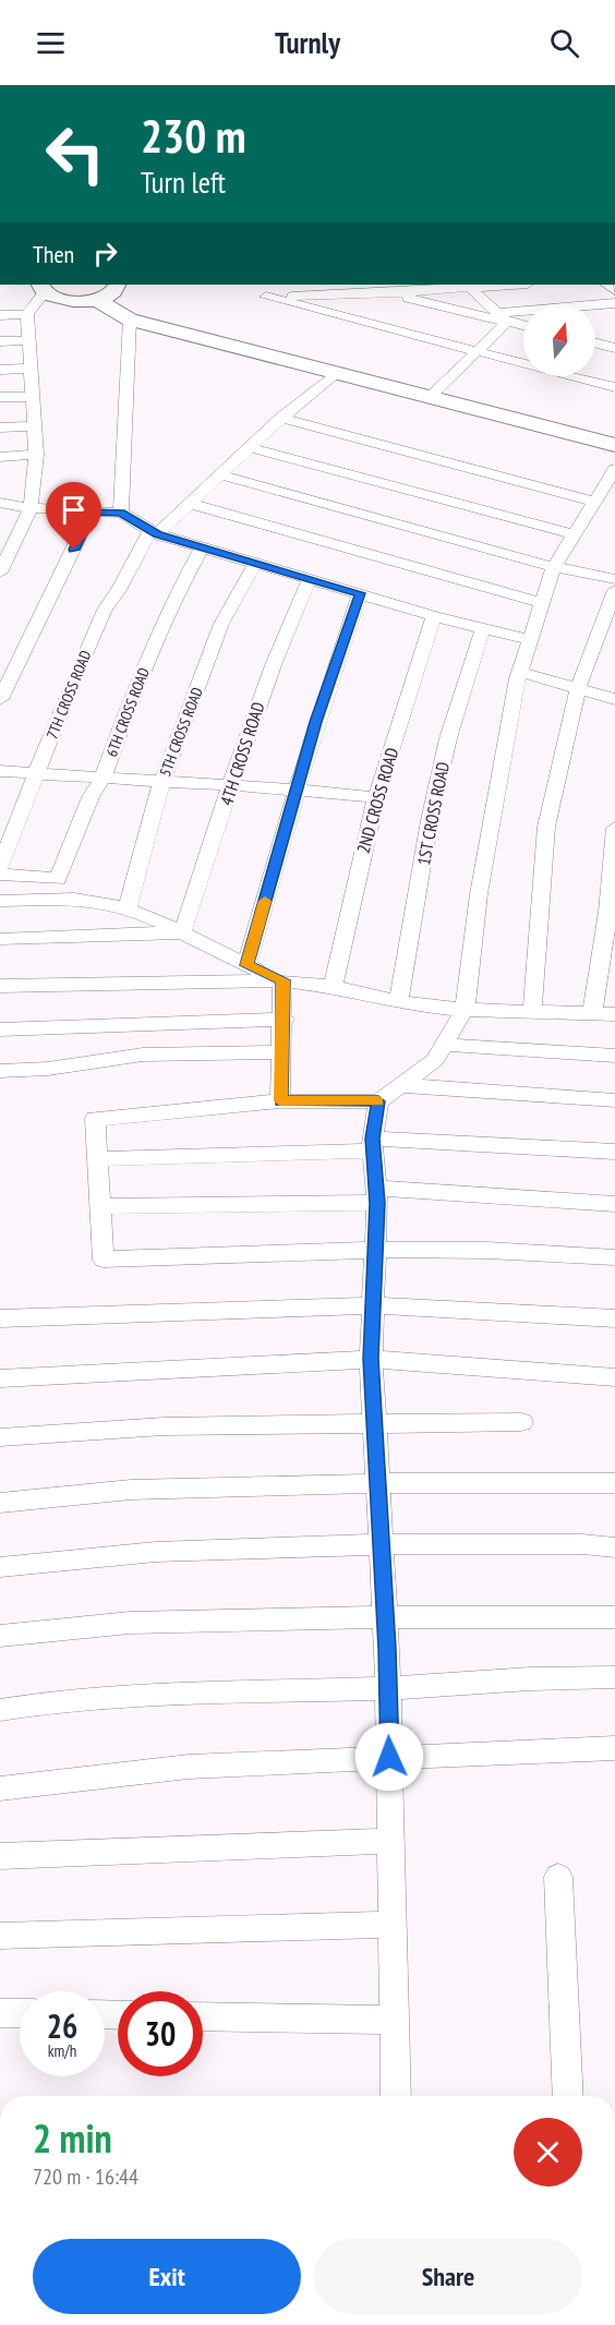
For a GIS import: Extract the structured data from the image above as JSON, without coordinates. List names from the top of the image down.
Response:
{
  "streets": {
    "street": [
      "7TH CROSS ROAD",
      "6TH CROSS ROAD",
      "5TH CROSS ROAD",
      "4TH CROSS ROAD",
      "2ND CROSS ROAD",
      "1ST CROSS ROAD"
    ]
  },
  "north": "top",
  "page": {
    "header": "Turnly",
    "turn": ["230 m", "Turn left"],
    "then": "Then",
    "speed": "26 km/h",
    "limit": "30",
    "heading": ["2 min", "720 m · 16:44"],
    "buttons": ["Exit", "Share"]
  }
}
